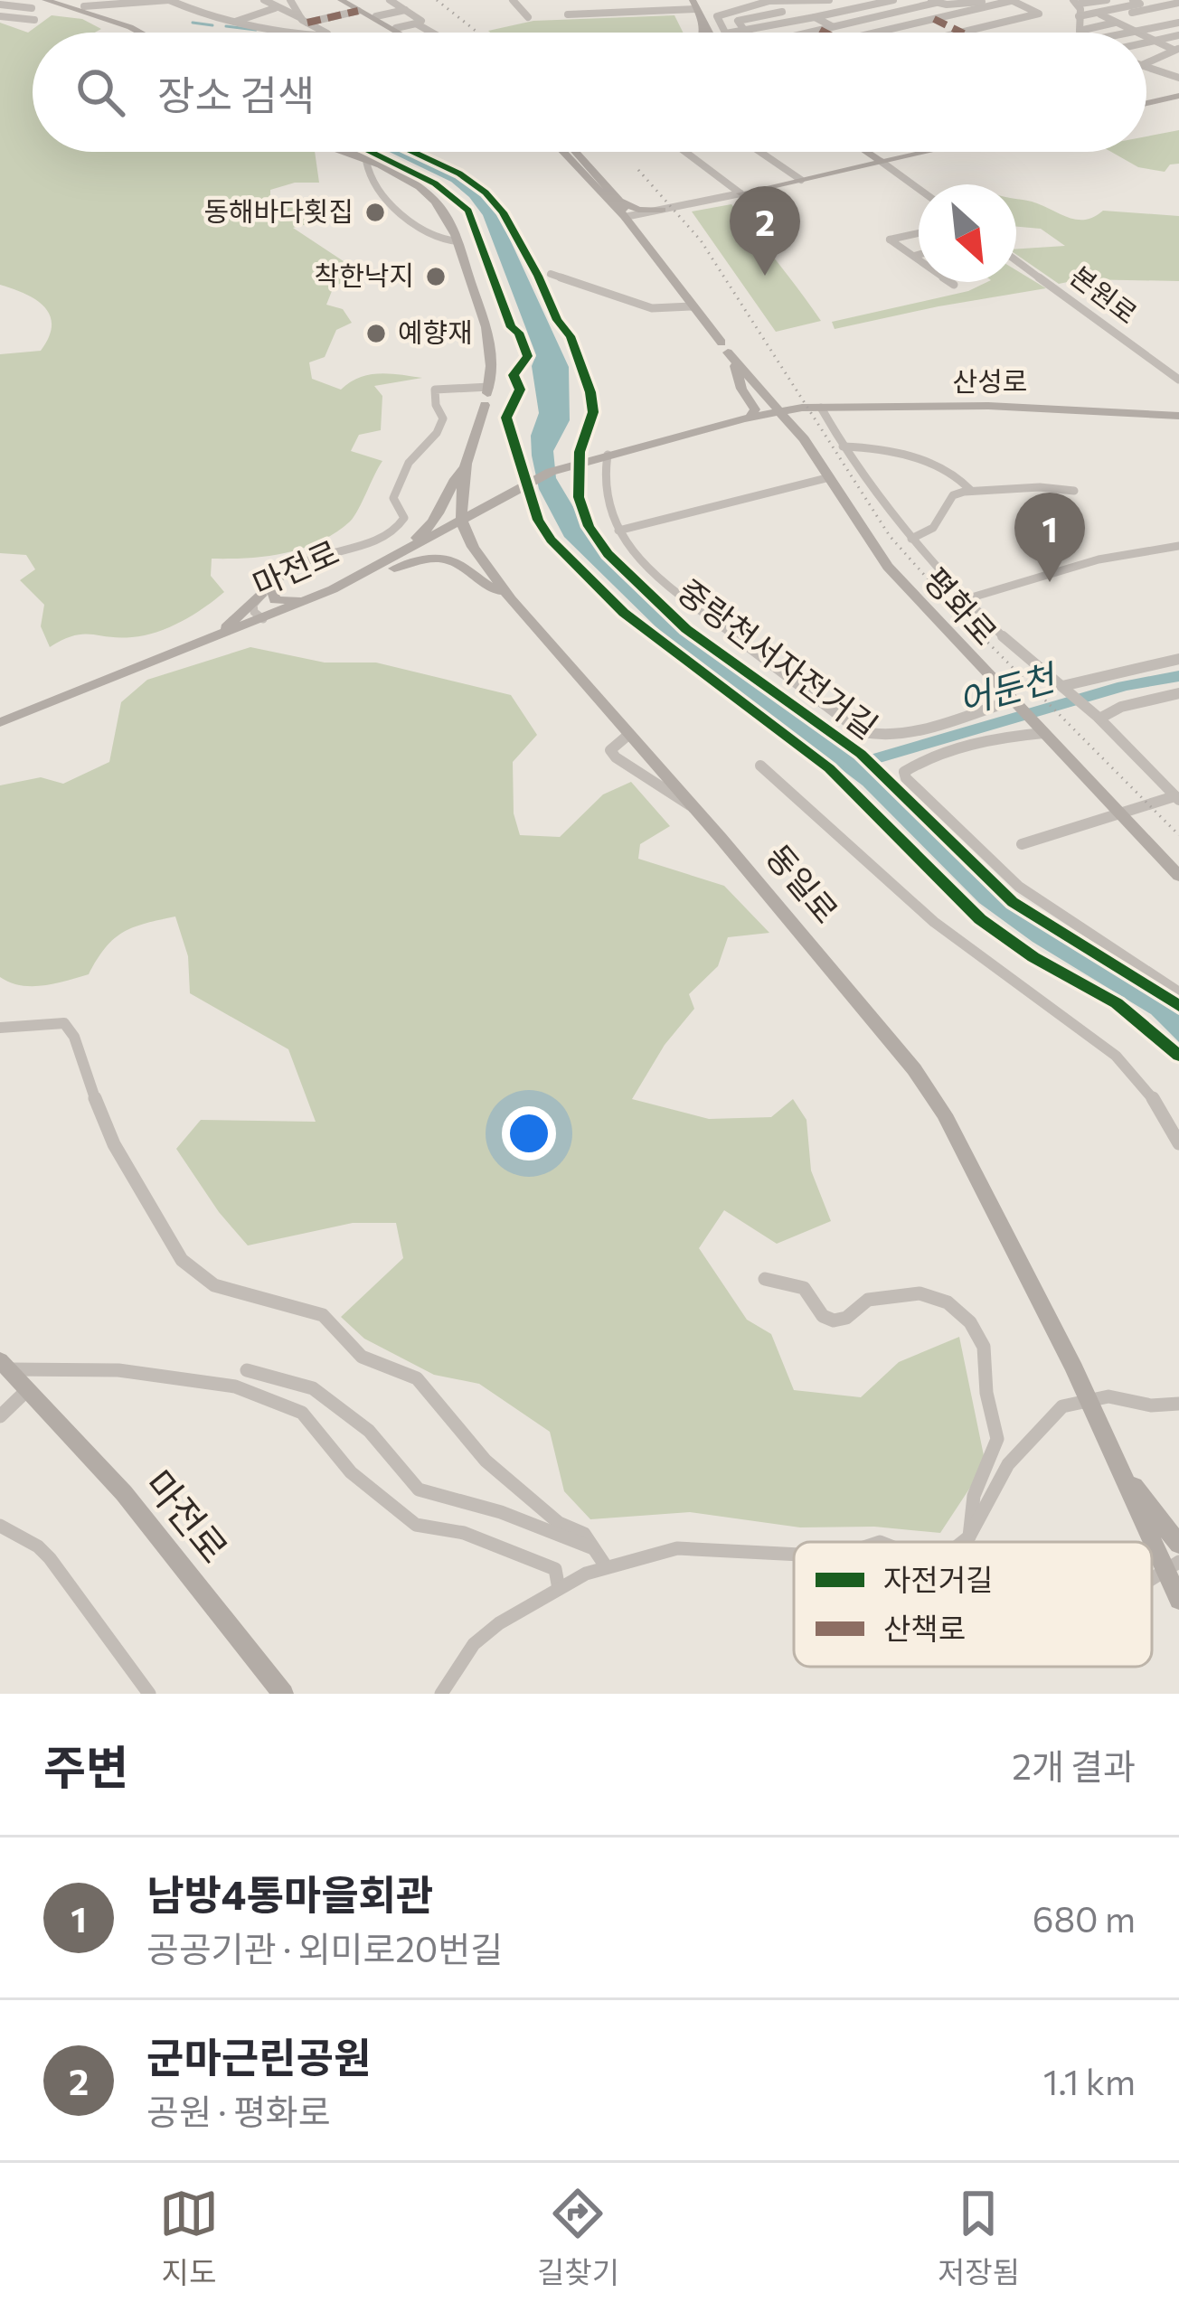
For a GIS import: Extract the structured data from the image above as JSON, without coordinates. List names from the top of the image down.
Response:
{
  "streets": {
    "street": [
      "본원로",
      "산성로",
      "마전로",
      "평화로",
      "동일로"
    ],
    "cycle path": ["중랑천서자전거길"]
  },
  "crossings": [
    ["산성로", "마전로"],
    ["산성로", "평화로"],
    ["마전로", "평화로"],
    ["마전로", "동일로"]
  ],
  "water": ["어둔천"],
  "places": ["동해바다횟집", "착한낙지", "예향재"],
  "legend": ["자전거길", "산책로"],
  "north": "bottom right",
  "page": {
    "search": "장소 검색",
    "pins": ["2", "1"],
    "heading": ["주변", "2개 결과"],
    "list": [
      {
        "mark": "1",
        "name": "남방4통마을회관",
        "note": "공공기관 · 외미로20번길",
        "value": "680 m"
      },
      {
        "mark": "2",
        "name": "군마근린공원",
        "note": "공원 · 평화로",
        "value": "1.1 km"
      }
    ],
    "nav": ["지도", "길찾기", "저장됨"]
  }
}
